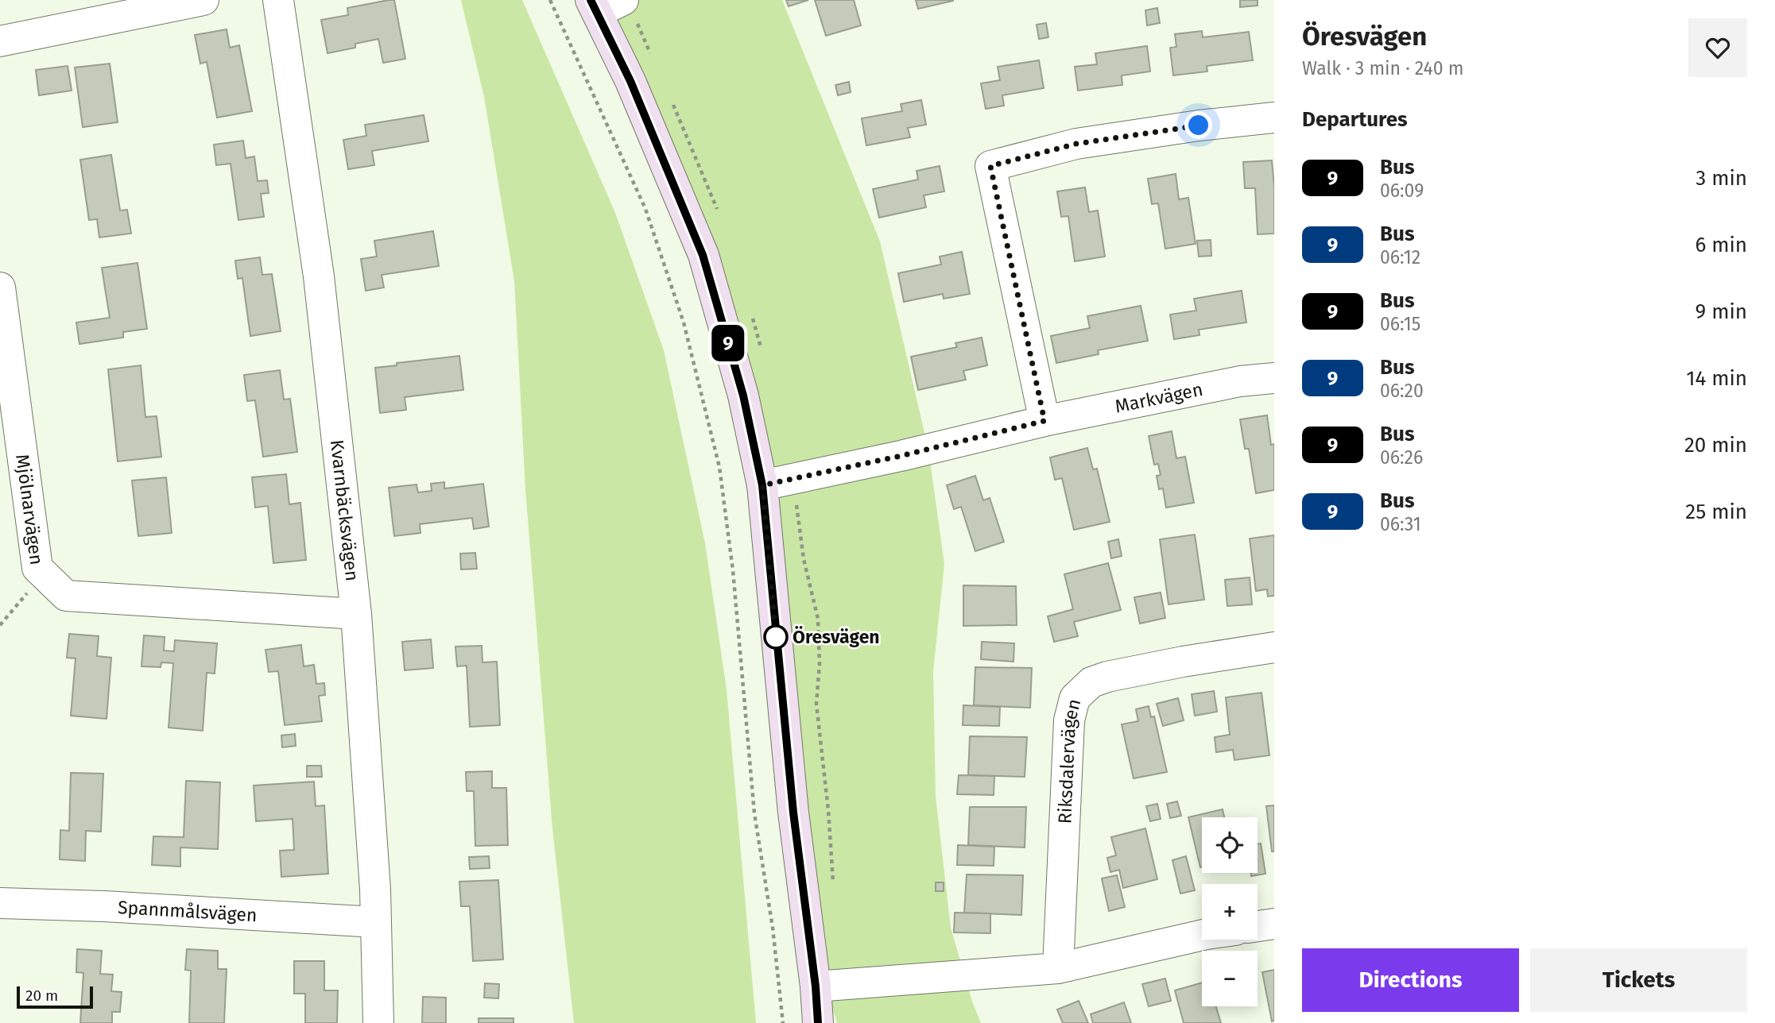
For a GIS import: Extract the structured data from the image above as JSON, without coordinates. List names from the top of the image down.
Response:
{
  "streets": {
    "street": [
      "Markvägen",
      "Mjölnarvägen",
      "Kvarnbäcksvägen",
      "Riksdalervägen",
      "Spannmålsvägen"
    ]
  },
  "crossings": [
    ["Mjölnarvägen", "Kvarnbäcksvägen"],
    ["Kvarnbäcksvägen", "Spannmålsvägen"]
  ],
  "places": ["Öresvägen"],
  "lines": ["bus line 9"],
  "scale_bar": "20 m",
  "page": {
    "on_map": "9",
    "heading": [
      ["Öresvägen", "Walk · 3 min · 240 m"],
      "Departures"
    ],
    "list": [
      {
        "mark": "9",
        "name": "Bus",
        "note": "06:09",
        "value": "3 min"
      },
      {
        "mark": "9",
        "name": "Bus",
        "note": "06:12",
        "value": "6 min"
      },
      {
        "mark": "9",
        "name": "Bus",
        "note": "06:15",
        "value": "9 min"
      },
      {
        "mark": "9",
        "name": "Bus",
        "note": "06:20",
        "value": "14 min"
      },
      {
        "mark": "9",
        "name": "Bus",
        "note": "06:26",
        "value": "20 min"
      },
      {
        "mark": "9",
        "name": "Bus",
        "note": "06:31",
        "value": "25 min"
      }
    ],
    "map_buttons": ["+", "−"],
    "buttons": ["Directions", "Tickets"],
    "scale": "20 m"
  }
}
